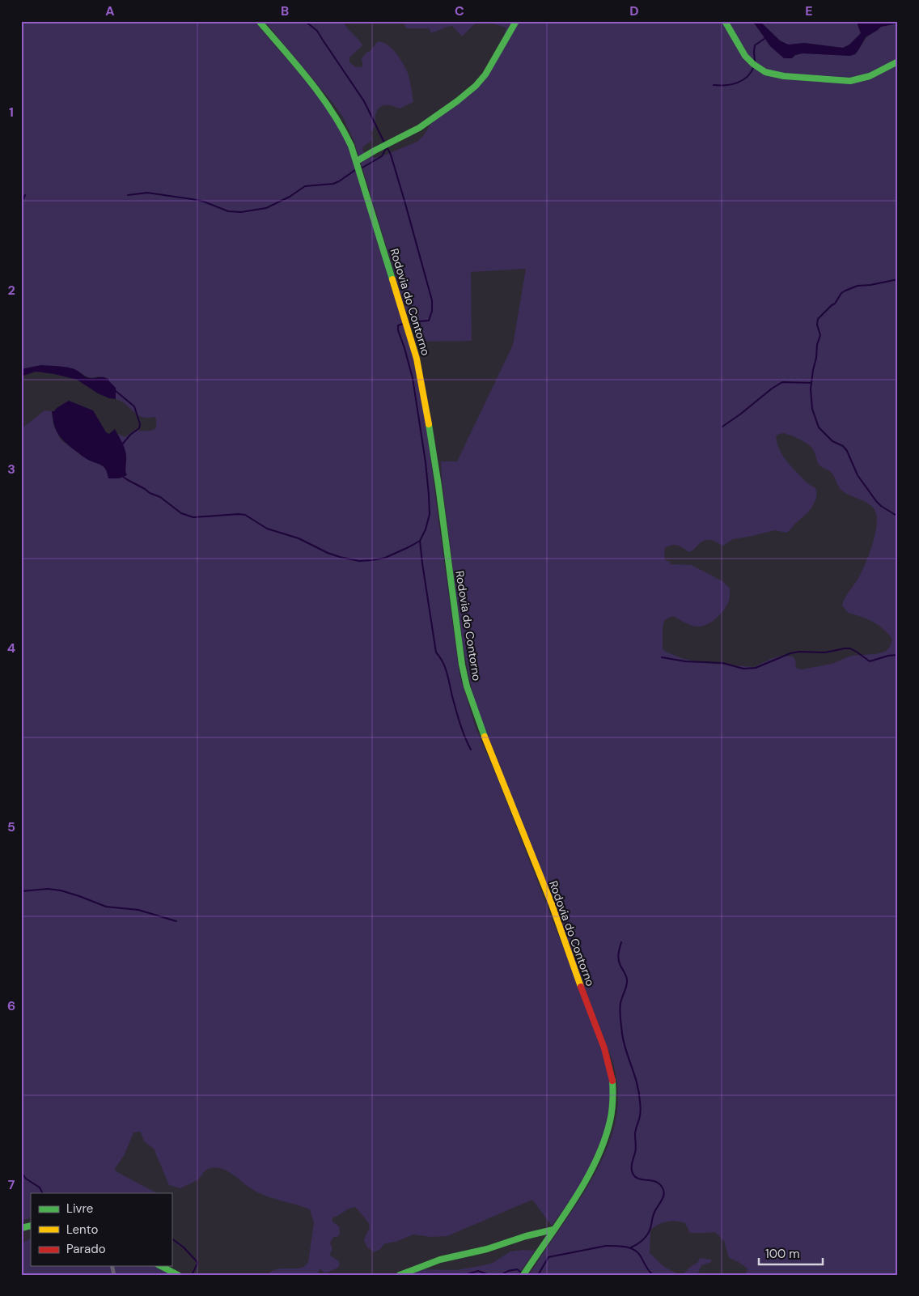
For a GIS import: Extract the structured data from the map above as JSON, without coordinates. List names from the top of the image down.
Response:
{
  "streets": {
    "main road": ["Rodovia do Contorno"]
  },
  "legend": ["Livre", "Lento", "Parado"],
  "scale_bar": "100 m",
  "grid": {
    "columns": [
      "A",
      "B",
      "C",
      "D",
      "E"
    ],
    "rows": [
      "1",
      "2",
      "3",
      "4",
      "5",
      "6",
      "7"
    ]
  }
}
